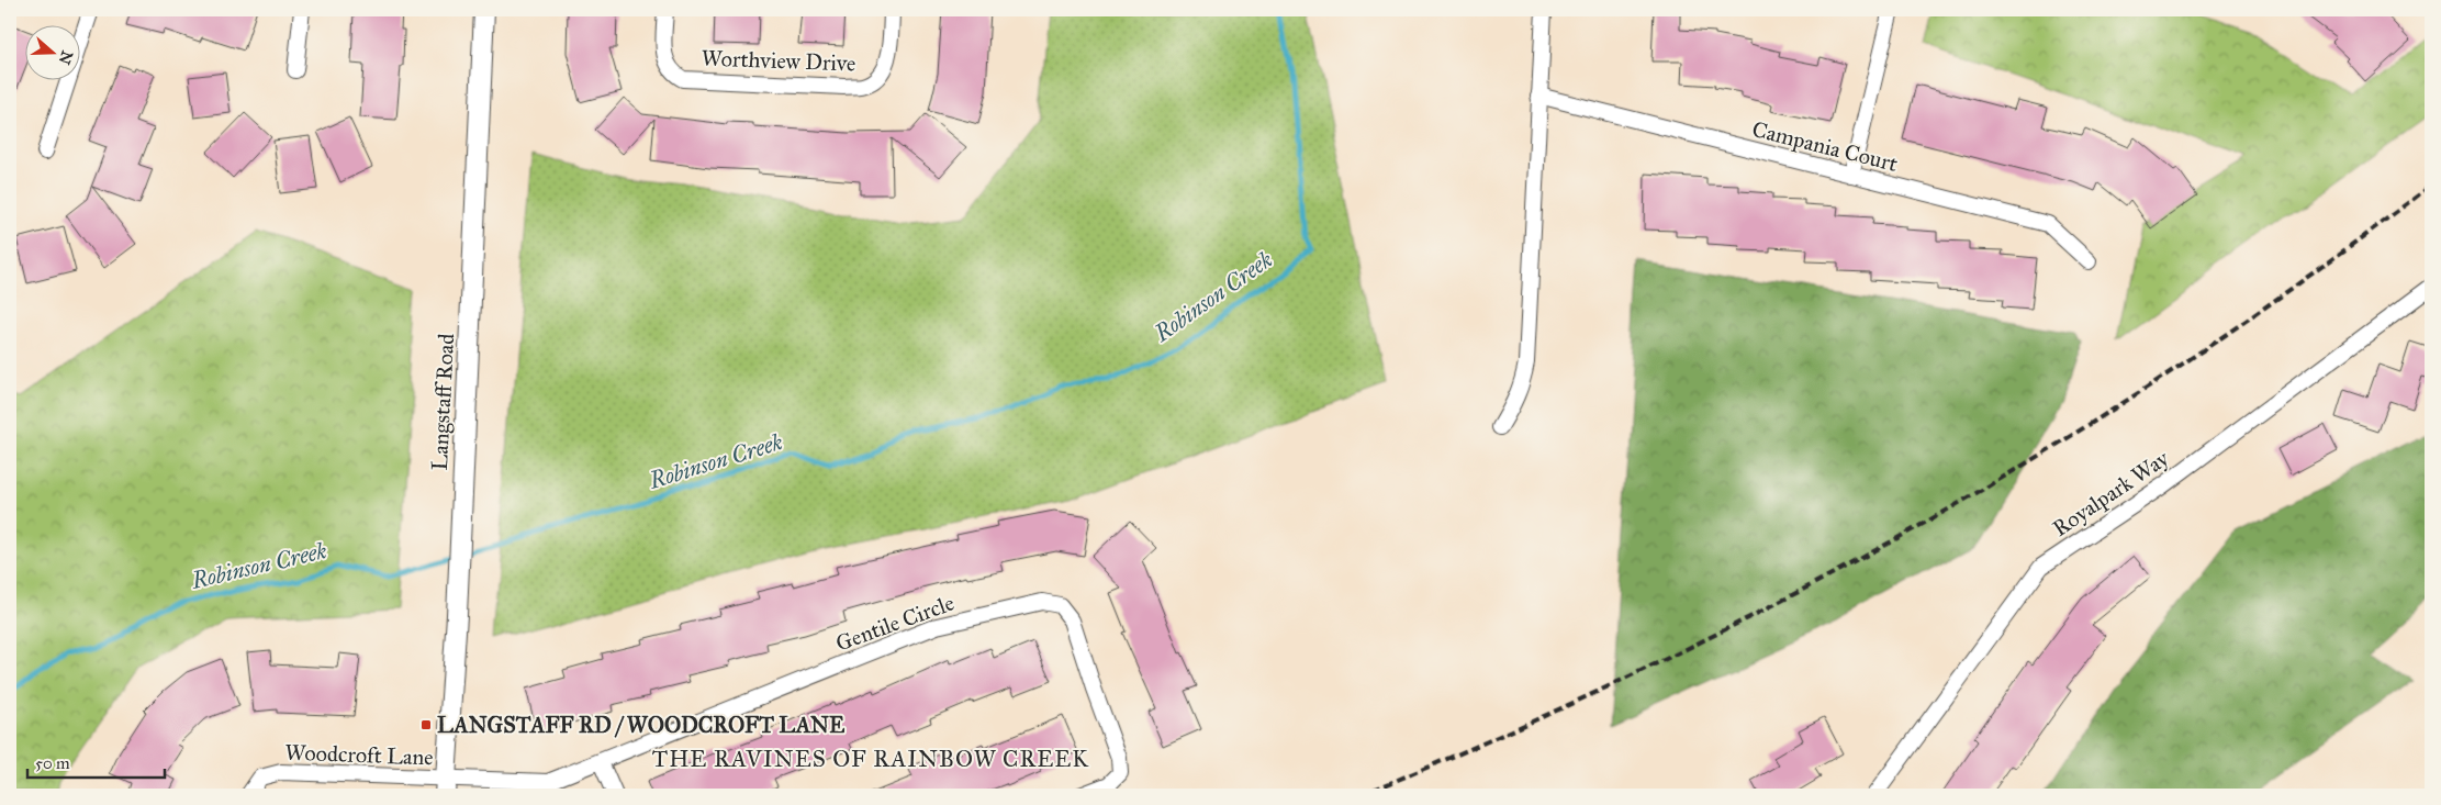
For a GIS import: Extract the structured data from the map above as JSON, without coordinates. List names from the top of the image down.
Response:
{
  "streets": {
    "street": [
      "Worthview Drive",
      "Campania Court",
      "Langstaff Road",
      "Royalpark Way",
      "Gentile Circle",
      "Woodcroft Lane"
    ]
  },
  "crossings": [
    ["Langstaff Road", "Gentile Circle"],
    ["Langstaff Road", "Woodcroft Lane"],
    ["Gentile Circle", "Woodcroft Lane"]
  ],
  "districts": ["THE RAVINES OF RAINBOW CREEK"],
  "water": ["Robinson Creek"],
  "places": {
    "transit": ["LANGSTAFF RD / WOODCROFT LANE"]
  },
  "scale_bar": "50 m",
  "north": "right"
}
